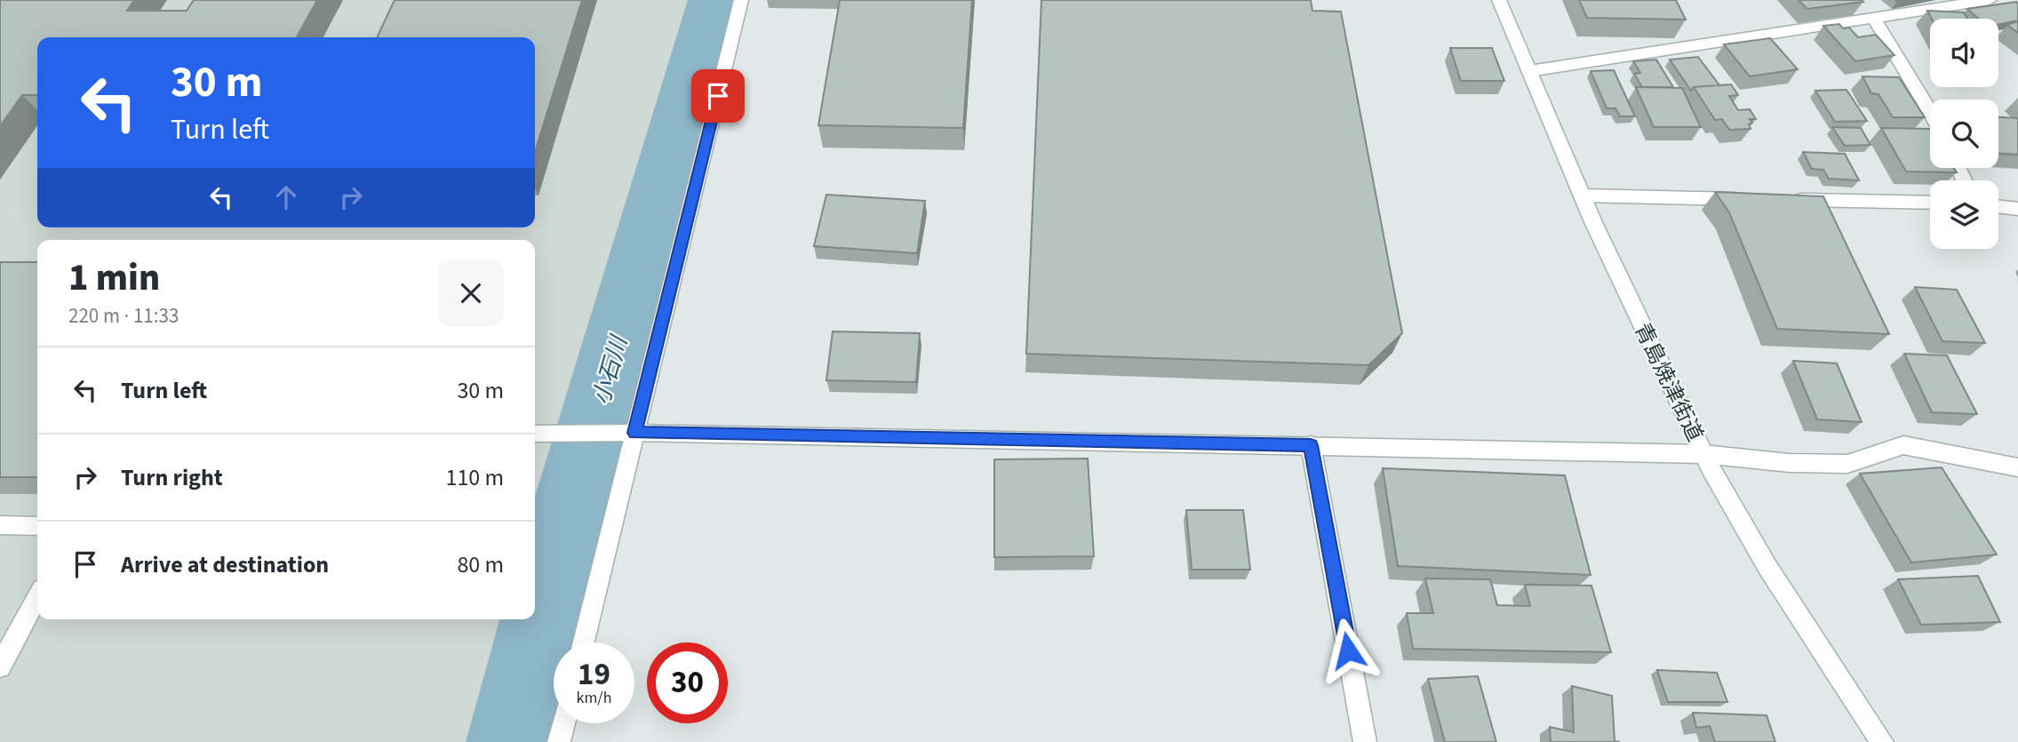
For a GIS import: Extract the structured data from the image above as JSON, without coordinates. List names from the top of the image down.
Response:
{
  "streets": {
    "street": ["青島焼津街道"]
  },
  "water": ["小石川"],
  "page": {
    "turn": ["30 m", "Turn left"],
    "heading": ["1 min", "220 m · 11:33"],
    "list": [
      {
        "name": "Turn left",
        "value": "30 m"
      },
      {
        "name": "Turn right",
        "value": "110 m"
      },
      {
        "name": "Arrive at destination",
        "value": "80 m"
      }
    ],
    "speed": "19 km/h",
    "limit": "30"
  }
}
